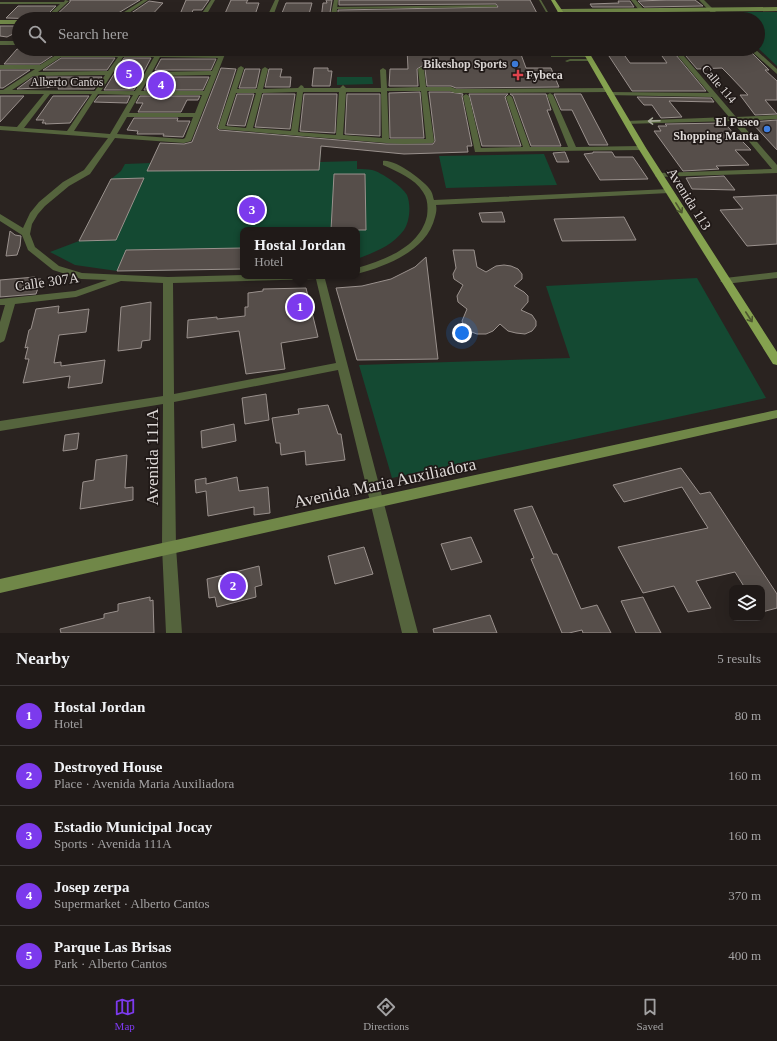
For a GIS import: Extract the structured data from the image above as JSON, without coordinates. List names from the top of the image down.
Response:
{
  "streets": {
    "main road": ["Avenida 113", "Avenida Maria Auxiliadora"],
    "street": [
      "Alberto Cantos",
      "Calle 114",
      "Calle 307A",
      "Avenida 111A"
    ]
  },
  "crossings": [
    ["Avenida 111A", "Avenida Maria Auxiliadora"]
  ],
  "one_way": ["Avenida 113"],
  "places": {
    "other": ["Bikeshop Sports", "El Paseo Shopping Manta"],
    "health": ["Fybeca"]
  },
  "page": {
    "search": "Search here",
    "pins": [
      "5",
      "4",
      "3",
      "1",
      "2"
    ],
    "popup": ["Hostal Jordan", "Hotel"],
    "heading": ["Nearby", "5 results"],
    "list": [
      {
        "mark": "1",
        "name": "Hostal Jordan",
        "note": "Hotel",
        "value": "80 m"
      },
      {
        "mark": "2",
        "name": "Destroyed House",
        "note": "Place · Avenida Maria Auxiliadora",
        "value": "160 m"
      },
      {
        "mark": "3",
        "name": "Estadio Municipal Jocay",
        "note": "Sports · Avenida 111A",
        "value": "160 m"
      },
      {
        "mark": "4",
        "name": "Josep zerpa",
        "note": "Supermarket · Alberto Cantos",
        "value": "370 m"
      },
      {
        "mark": "5",
        "name": "Parque Las Brisas",
        "note": "Park · Alberto Cantos",
        "value": "400 m"
      }
    ],
    "nav": ["Map", "Directions", "Saved"]
  }
}
